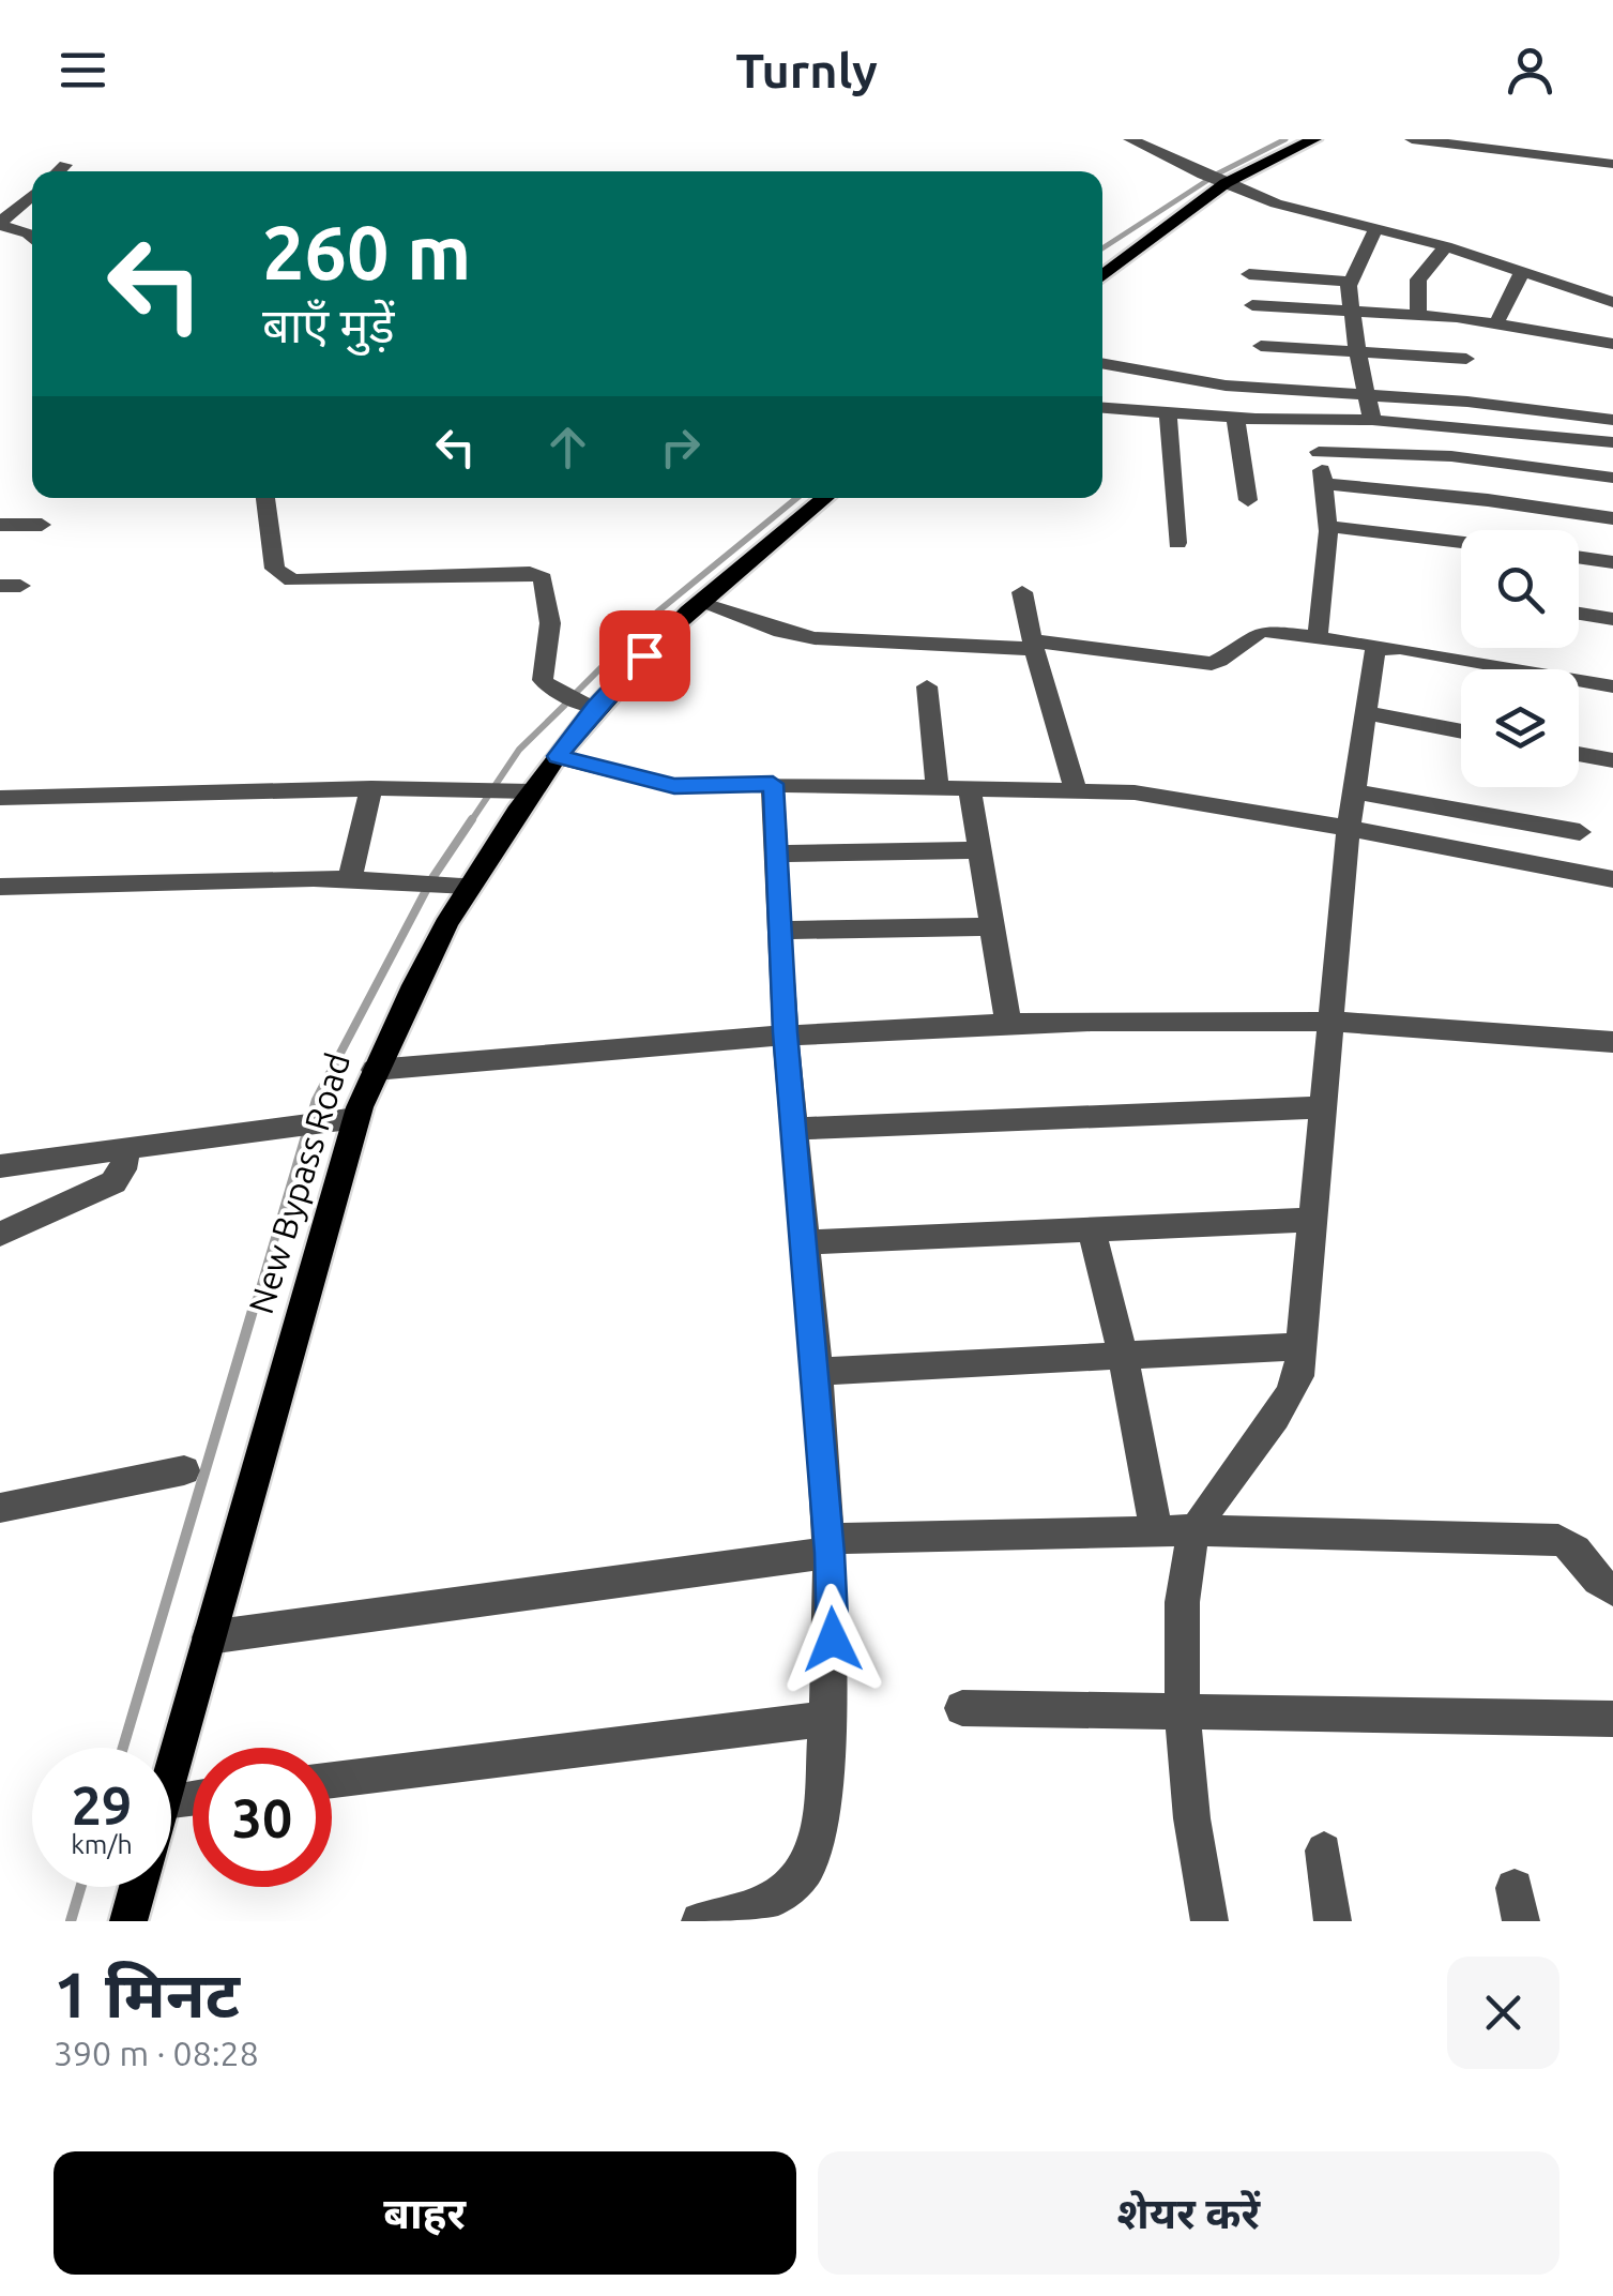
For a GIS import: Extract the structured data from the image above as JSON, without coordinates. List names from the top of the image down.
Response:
{
  "streets": {
    "main road": ["New Bypass Road"]
  },
  "page": {
    "header": "Turnly",
    "turn": ["260 m", "बाएँ मुड़ें"],
    "speed": "29 km/h",
    "limit": "30",
    "heading": ["1 मिनट", "390 m · 08:28"],
    "buttons": ["बाहर", "शेयर करें"]
  }
}
